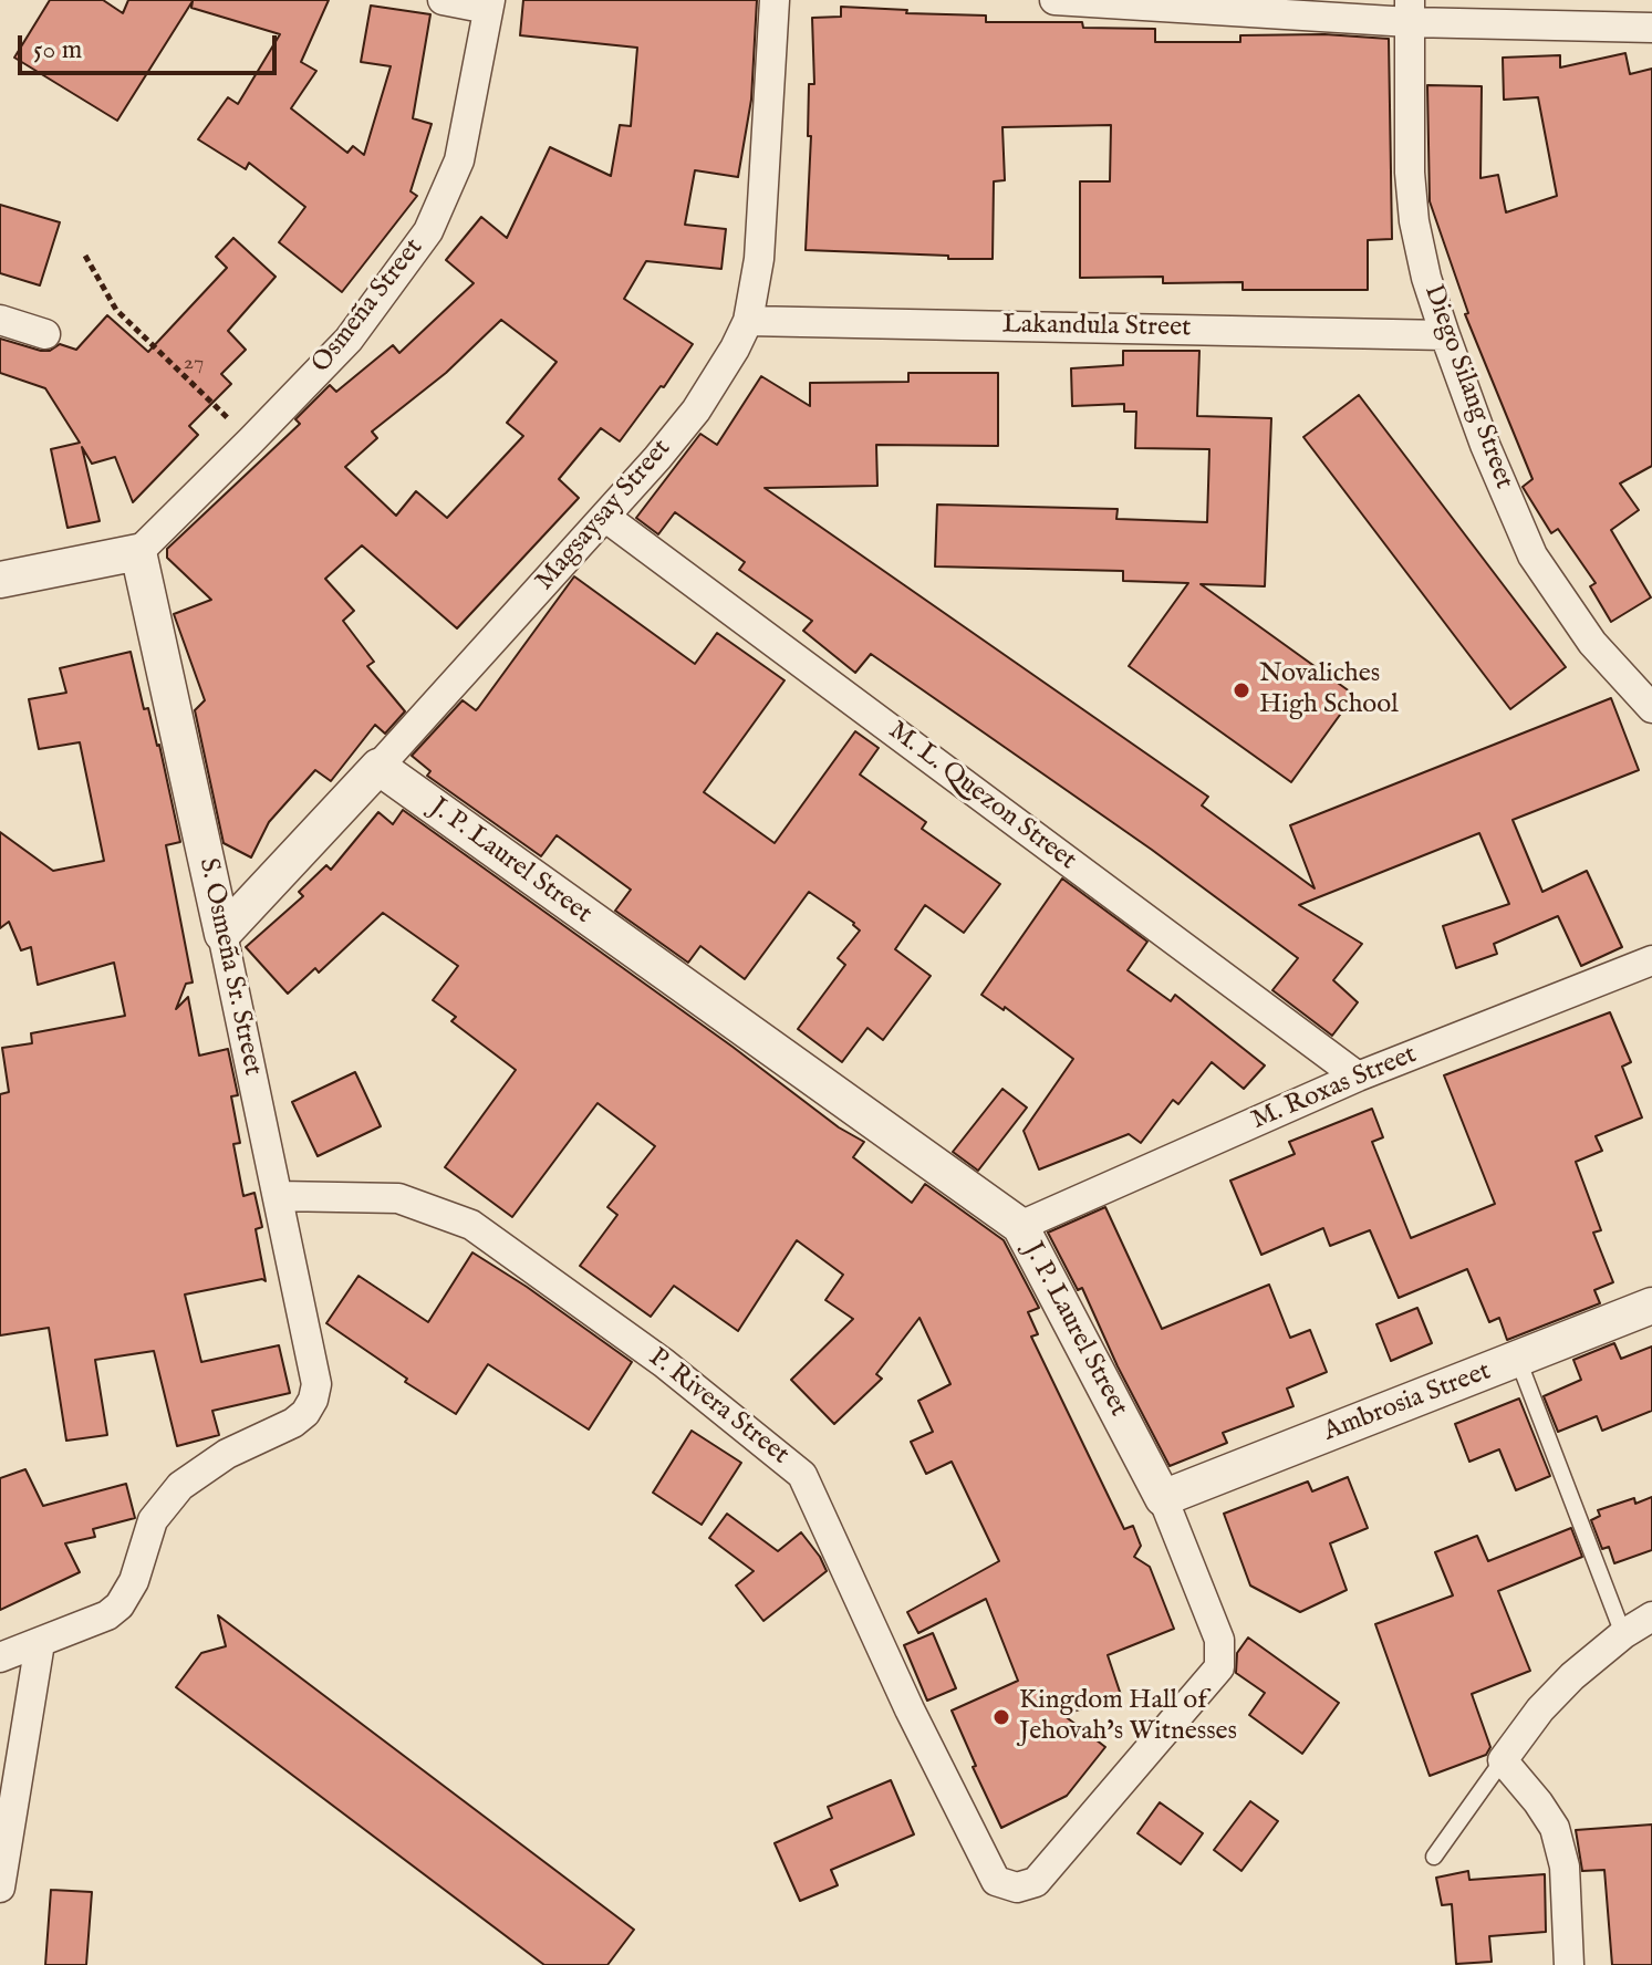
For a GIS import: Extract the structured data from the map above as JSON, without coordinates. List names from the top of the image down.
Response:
{
  "streets": {
    "street": [
      "Osmeña Street",
      "Lakandula Street",
      "Diego Silang Street",
      "Magsaysay Street",
      "M. L. Quezon Street",
      "J. P. Laurel Street",
      "S. Osmeña Sr. Street",
      "M. Roxas Street",
      "Ambrosia Street",
      "P. Rivera Street"
    ]
  },
  "crossings": [
    ["Osmeña Street", "S. Osmeña Sr. Street"],
    ["Lakandula Street", "Diego Silang Street"],
    ["Lakandula Street", "Magsaysay Street"],
    ["Magsaysay Street", "M. L. Quezon Street"],
    ["Magsaysay Street", "J. P. Laurel Street"],
    ["Magsaysay Street", "S. Osmeña Sr. Street"],
    ["M. L. Quezon Street", "M. Roxas Street"],
    ["J. P. Laurel Street", "M. Roxas Street"],
    ["J. P. Laurel Street", "Ambrosia Street"],
    ["J. P. Laurel Street", "P. Rivera Street"],
    ["S. Osmeña Sr. Street", "P. Rivera Street"]
  ],
  "places": ["Novaliches High School", "Kingdom Hall of Jehovah's Witnesses"],
  "house_numbers": ["27"],
  "scale_bar": "50 m"
}
